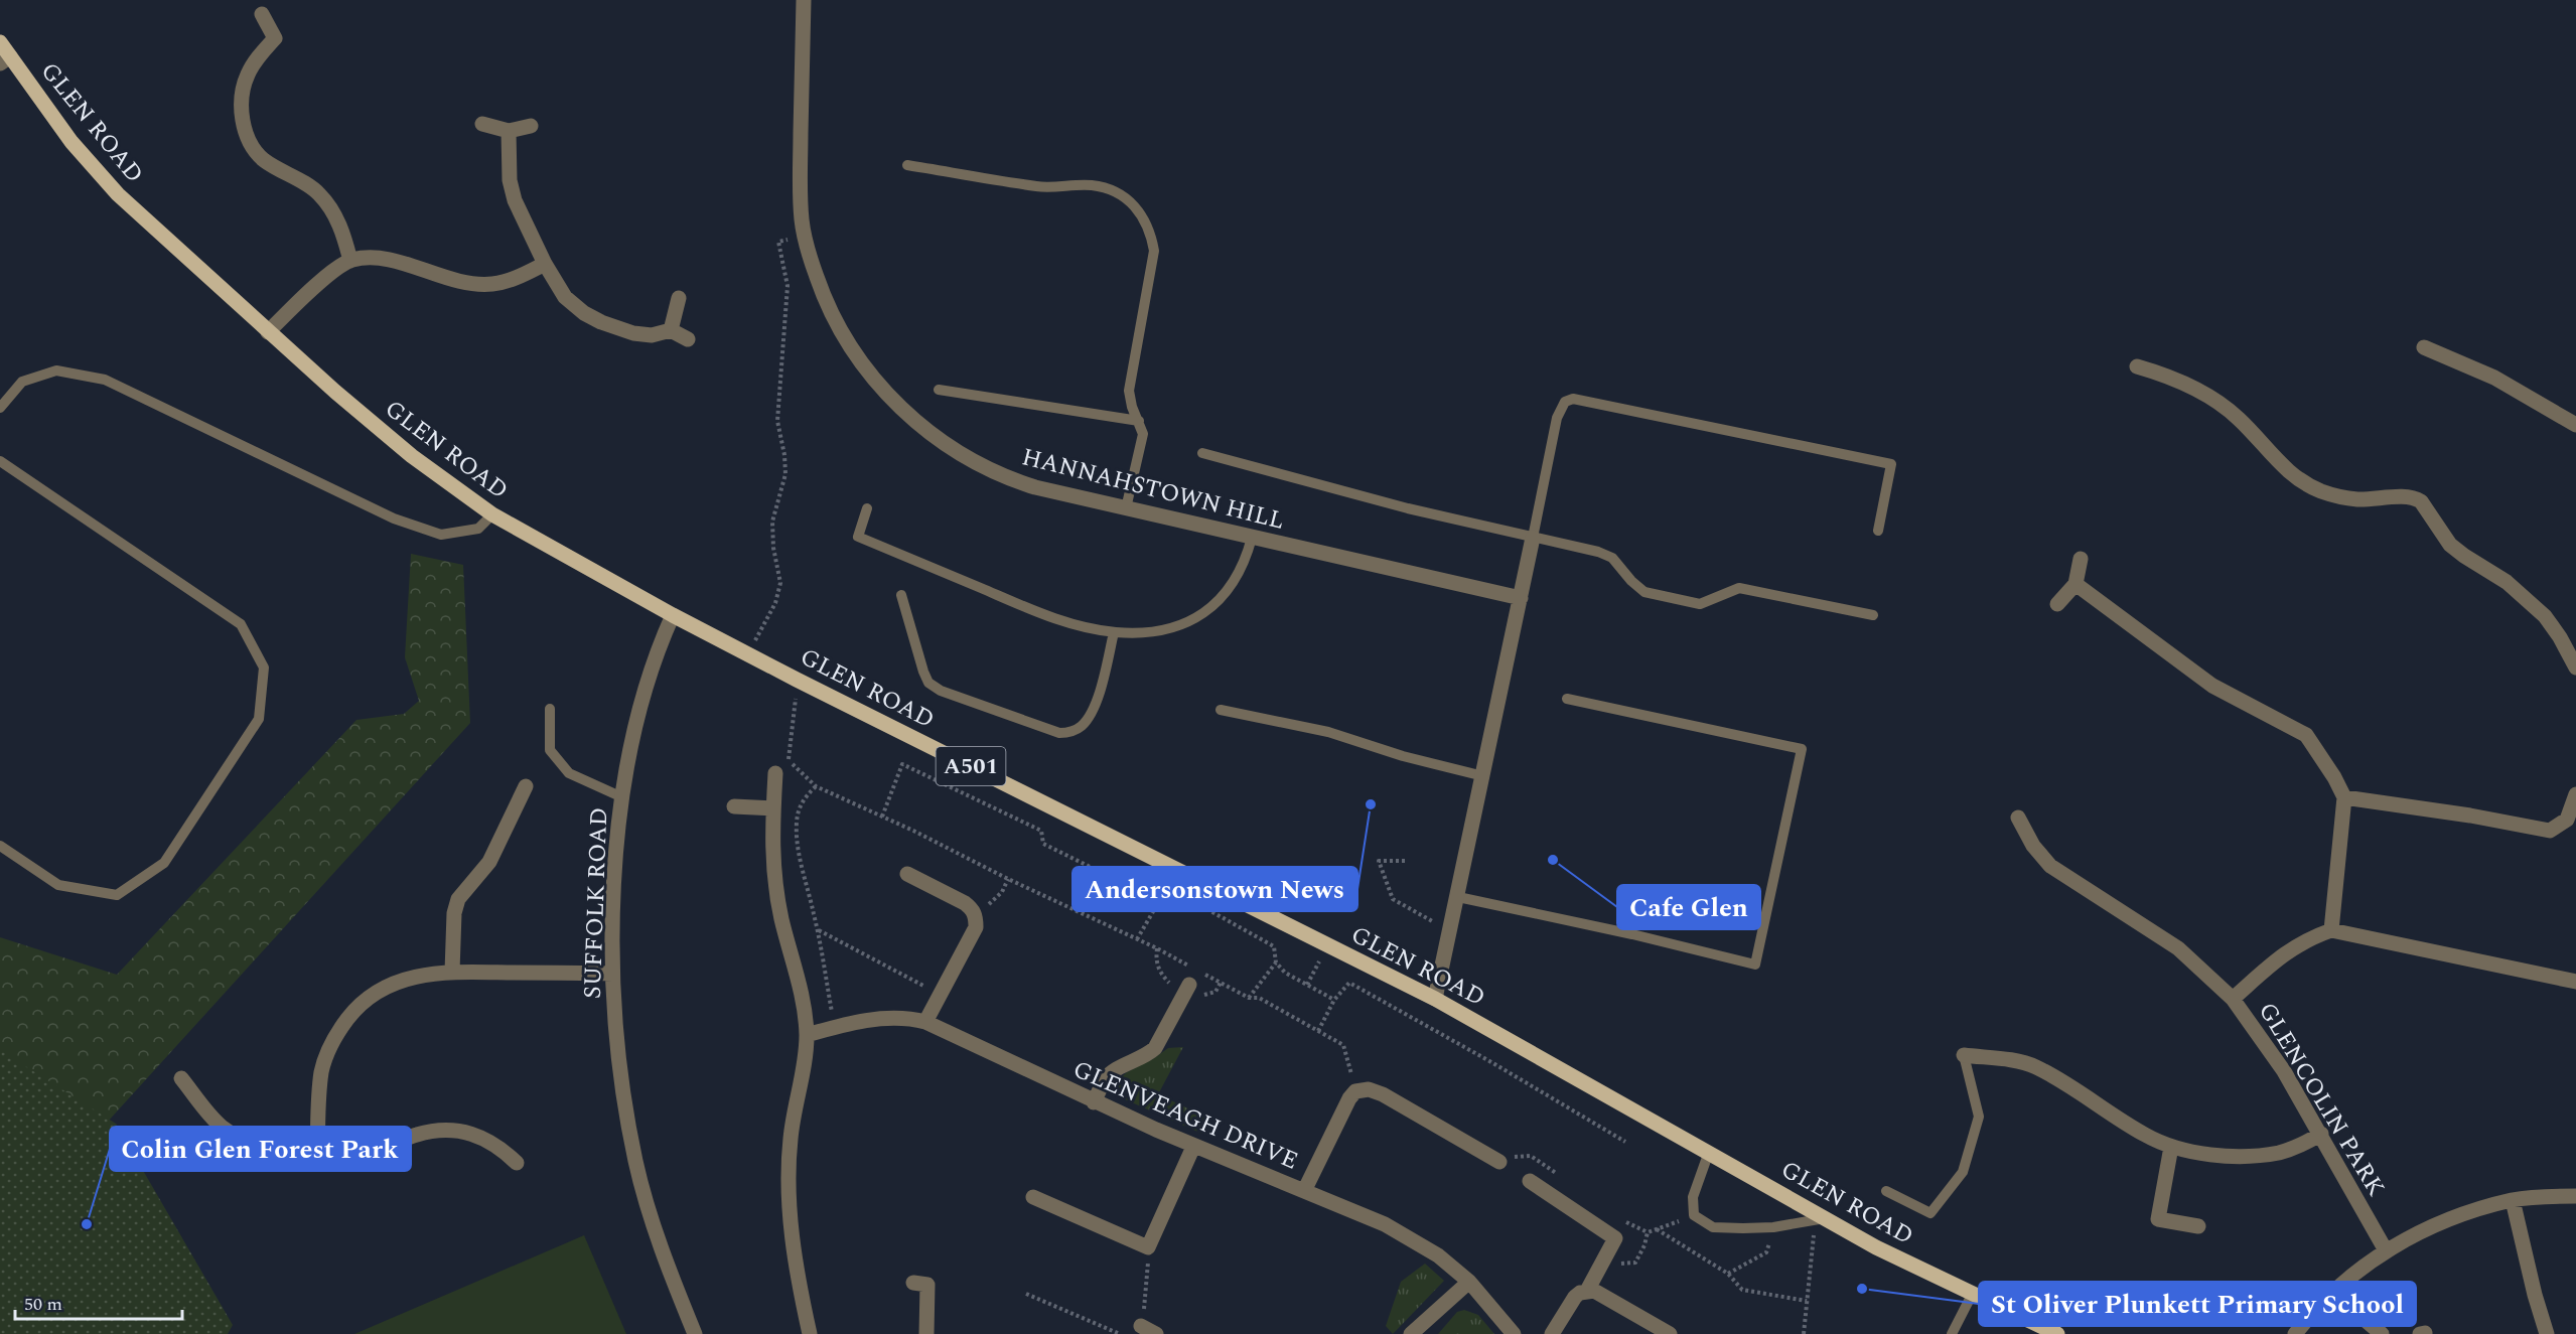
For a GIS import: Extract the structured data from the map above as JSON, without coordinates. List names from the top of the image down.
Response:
{
  "streets": {
    "main road": ["GLEN ROAD", "A501"],
    "street": [
      "HANNAHSTOWN HILL",
      "SUFFOLK ROAD",
      "GLENCOLIN PARK",
      "GLENVEAGH DRIVE"
    ]
  },
  "crossings": [
    ["GLEN ROAD", "SUFFOLK ROAD"]
  ],
  "places": [
    "Andersonstown News",
    "Cafe Glen",
    "Colin Glen Forest Park",
    "St Oliver Plunkett Primary School"
  ],
  "scale_bar": "50 m"
}
